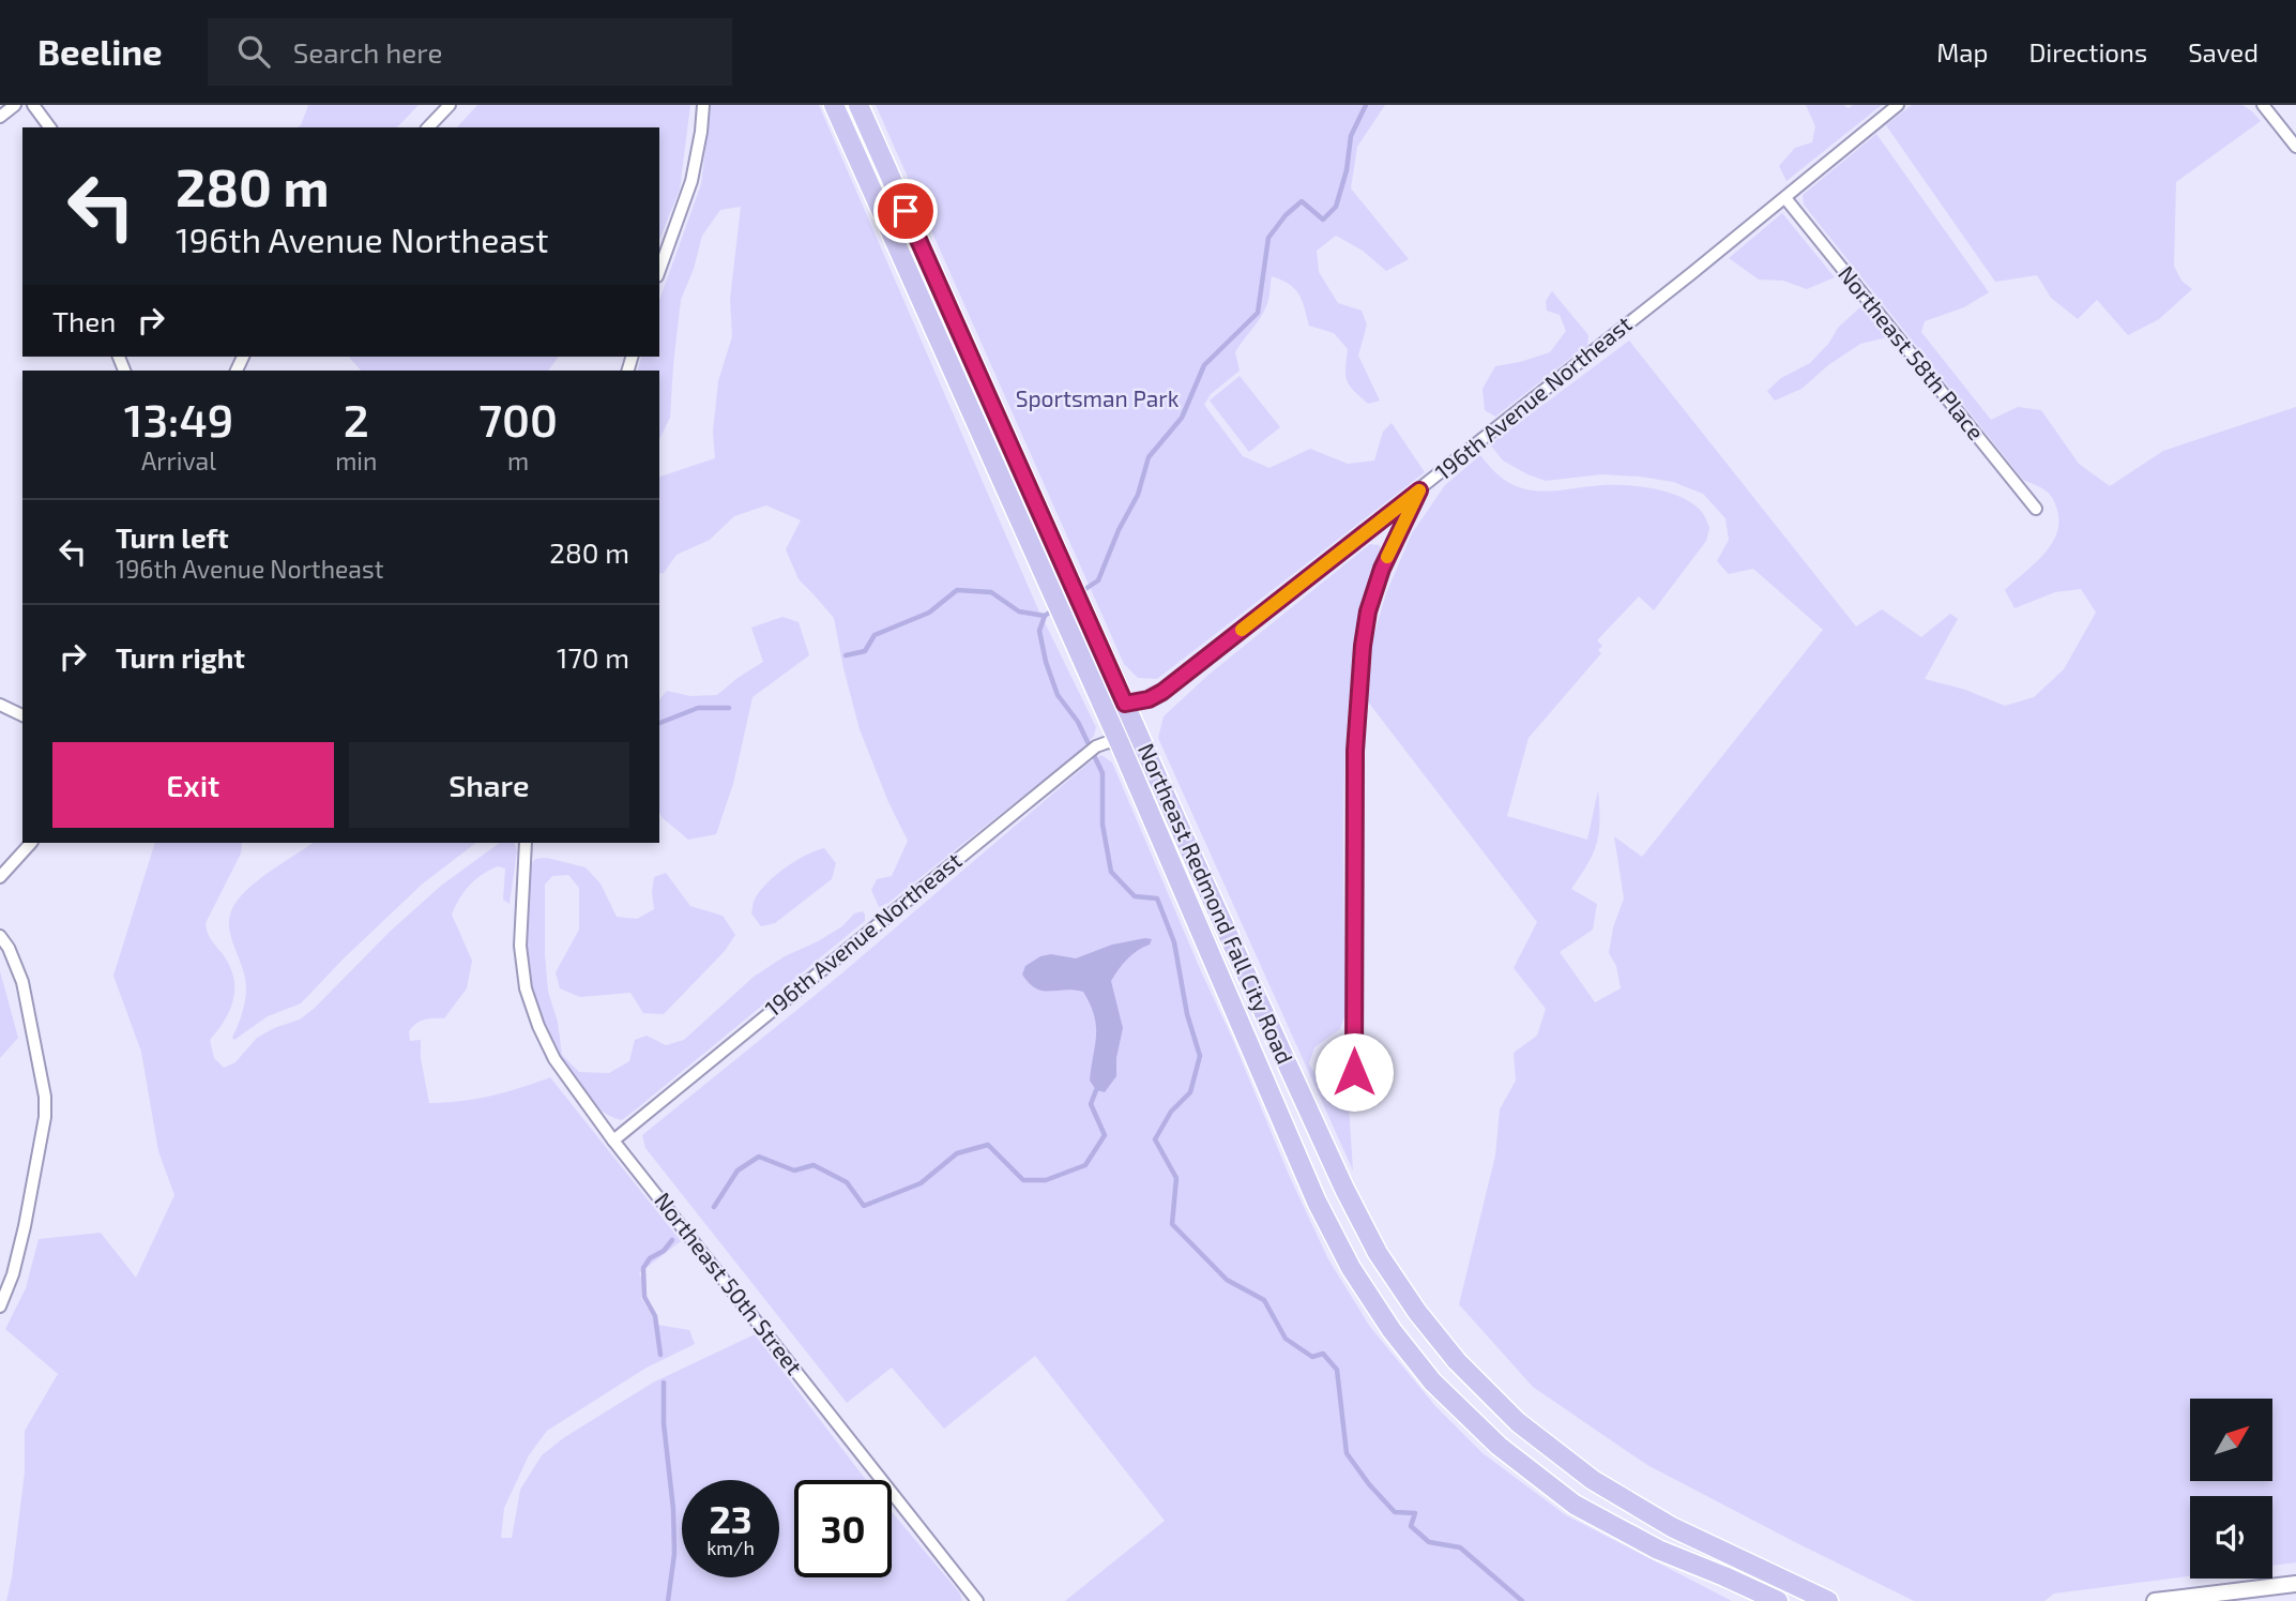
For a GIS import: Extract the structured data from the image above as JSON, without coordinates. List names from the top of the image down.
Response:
{
  "streets": {
    "main road": ["Northeast Redmond Fall City Road"],
    "street": ["Northeast 58th Place", "196th Avenue Northeast", "Northeast 50th Street"]
  },
  "crossings": [
    ["Northeast 58th Place", "196th Avenue Northeast"],
    ["196th Avenue Northeast", "Northeast Redmond Fall City Road"],
    ["196th Avenue Northeast", "Northeast 50th Street"]
  ],
  "parks": ["Sportsman Park"],
  "north": "top right",
  "page": {
    "header": "Beeline",
    "search": "Search here",
    "nav": ["Map", "Directions", "Saved"],
    "turn": ["280 m", "196th Avenue Northeast"],
    "then": "Then",
    "eta": [
      "13:49",
      "Arrival",
      "2",
      "min",
      "700",
      "m"
    ],
    "list": [
      {
        "name": "Turn left",
        "note": "196th Avenue Northeast",
        "value": "280 m"
      },
      {
        "name": "Turn right",
        "value": "170 m"
      }
    ],
    "buttons": ["Exit", "Share"],
    "speed": "23 km/h",
    "limit": "30"
  }
}
